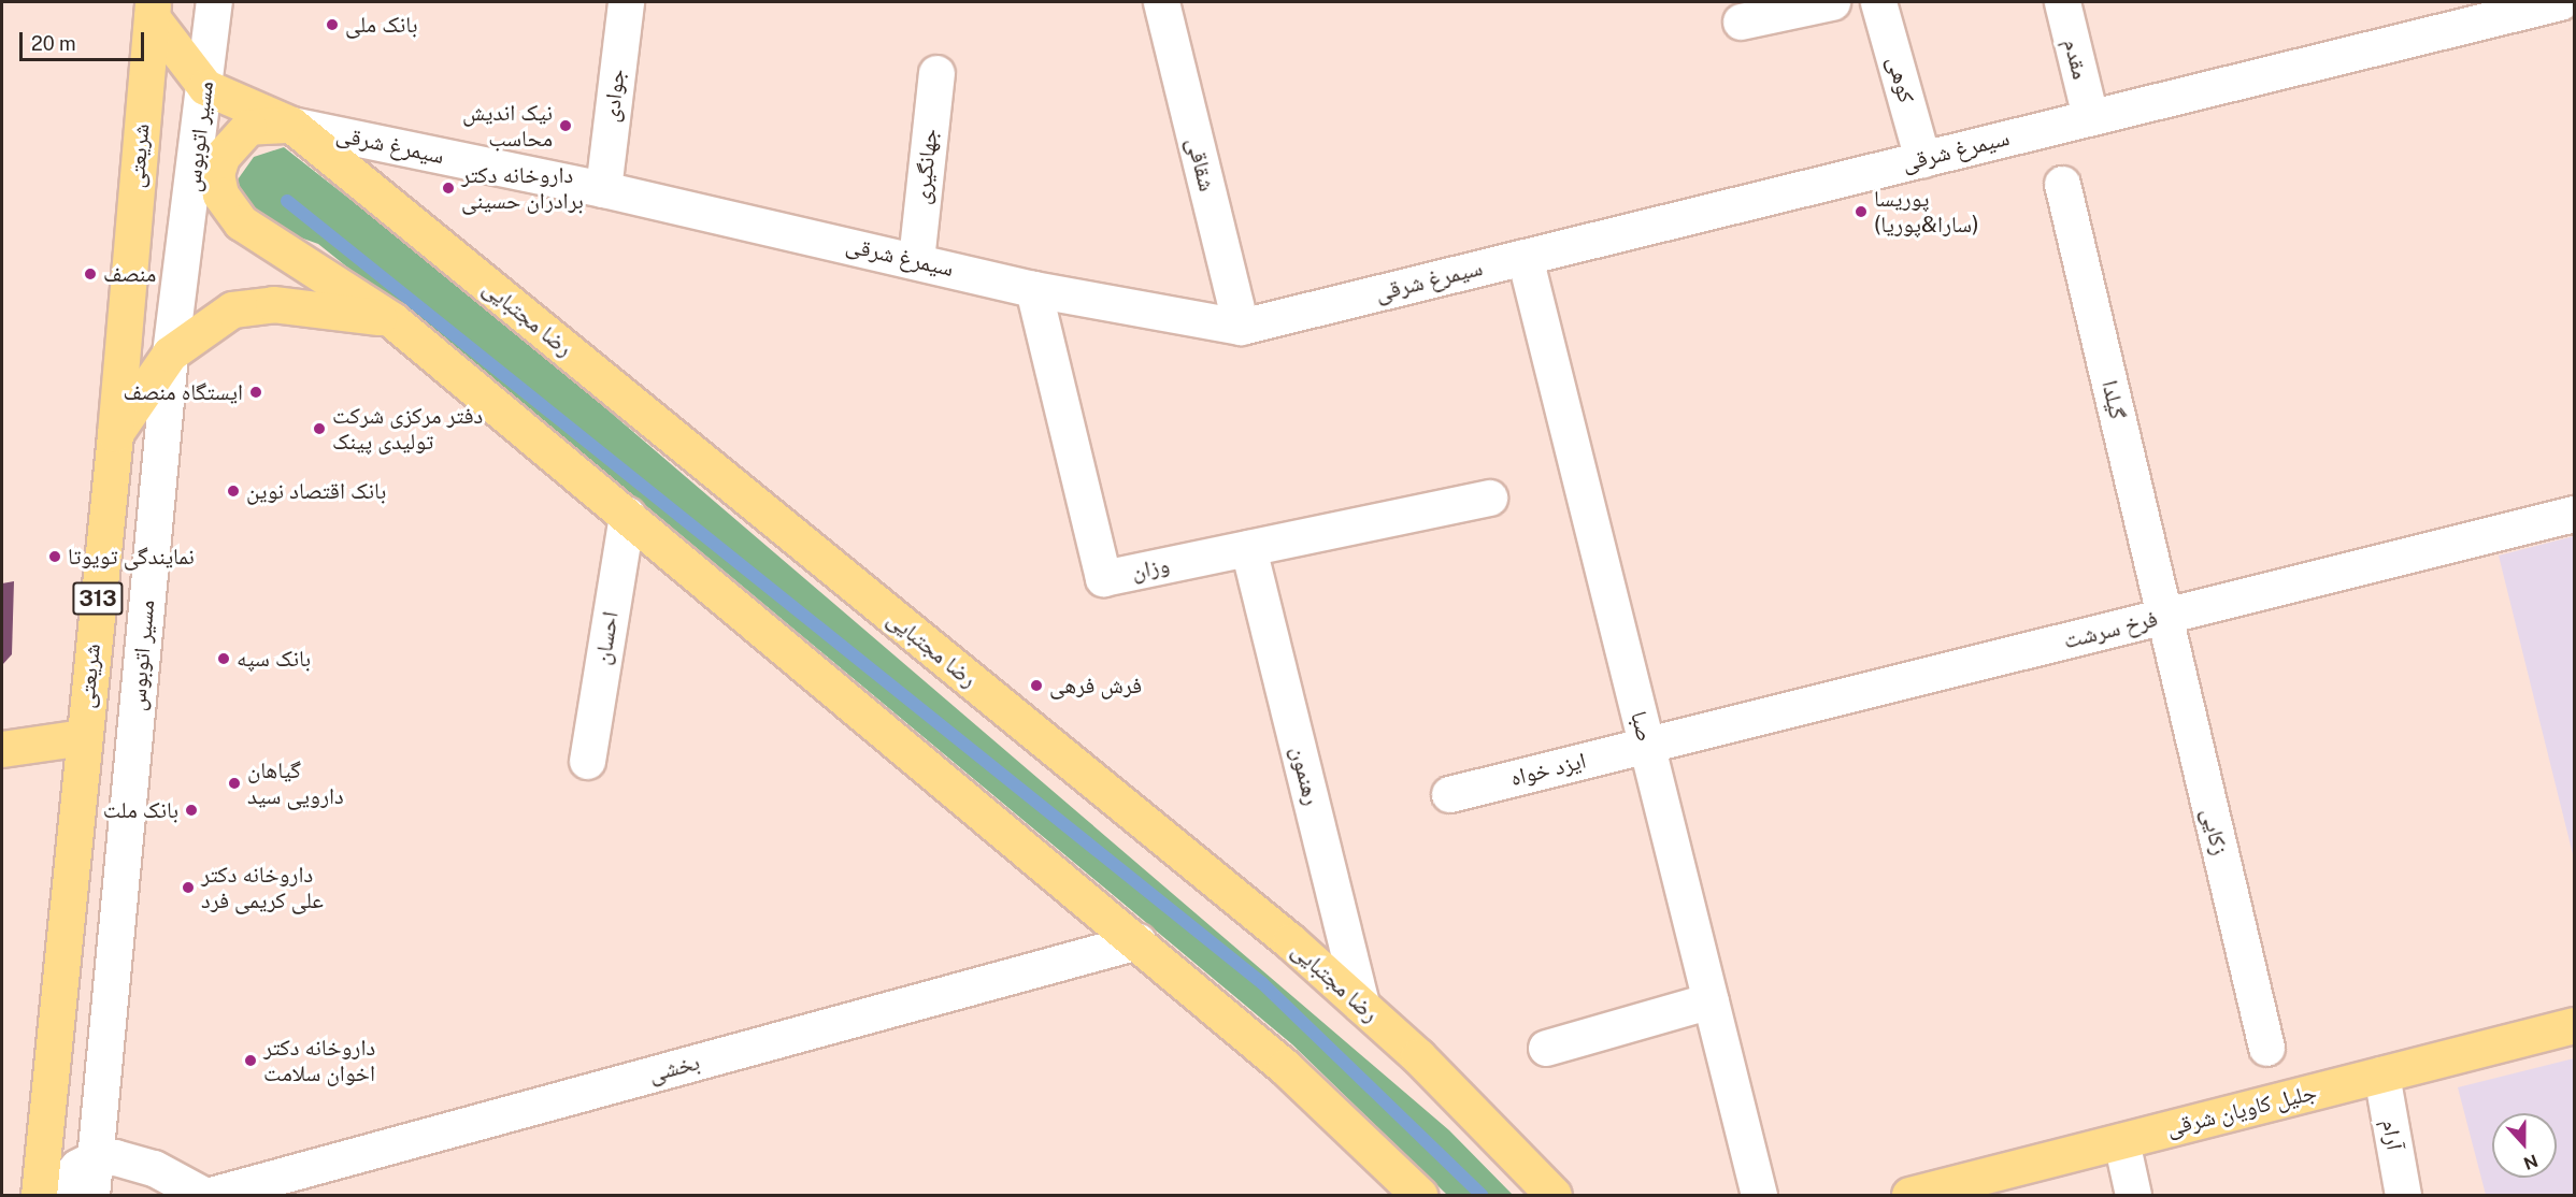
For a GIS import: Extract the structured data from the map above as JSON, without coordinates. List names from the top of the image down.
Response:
{
  "streets": {
    "main road": [
      "شریعتی",
      "رضا مجتبایی",
      "313",
      "جلیل کاویان شرقی"
    ],
    "street": [
      "مقدم",
      "کوهی",
      "جوادی",
      "مسیر اتوبوس",
      "سیمرغ شرقی",
      "شقاقی",
      "جهانگیری",
      "گیلدا",
      "وزان",
      "فرخ سرشت",
      "احسان",
      "صبا",
      "ایزد خواه",
      "رهنمون",
      "زکایی",
      "بخشی",
      "آرام"
    ]
  },
  "crossings": [
    ["مقدم", "سیمرغ شرقی"],
    ["کوهی", "سیمرغ شرقی"],
    ["جوادی", "سیمرغ شرقی"],
    ["مسیر اتوبوس", "رضا مجتبایی"],
    ["سیمرغ شرقی", "شقاقی"],
    ["سیمرغ شرقی", "جهانگیری"],
    ["سیمرغ شرقی", "رضا مجتبایی"],
    ["سیمرغ شرقی", "وزان"],
    ["سیمرغ شرقی", "صبا"],
    ["رضا مجتبایی", "رهنمون"],
    ["گیلدا", "فرخ سرشت"],
    ["گیلدا", "زکایی"],
    ["وزان", "رهنمون"],
    ["فرخ سرشت", "صبا"],
    ["فرخ سرشت", "ایزد خواه"],
    ["فرخ سرشت", "زکایی"],
    ["صبا", "ایزد خواه"],
    ["جلیل کاویان شرقی", "آرام"]
  ],
  "places": [
    "بانک ملی",
    "نیک اندیش محاسب",
    "داروخانه دکتر برادران حسینی",
    "پوریسا (سارا&پوریا)",
    "منصف",
    "ایستگاه منصف",
    "دفتر مرکزی شرکت تولیدی پینک",
    "بانک اقتصاد نوین",
    "نمایندگی تویوتا",
    "بانک سپه",
    "فرش فرهی",
    "گیاهان دارویی سید",
    "بانک ملت",
    "داروخانه دکتر علی کریمی فرد",
    "داروخانه دکتر اخوان سلامت"
  ],
  "scale_bar": "20 m",
  "north": "bottom"
}
